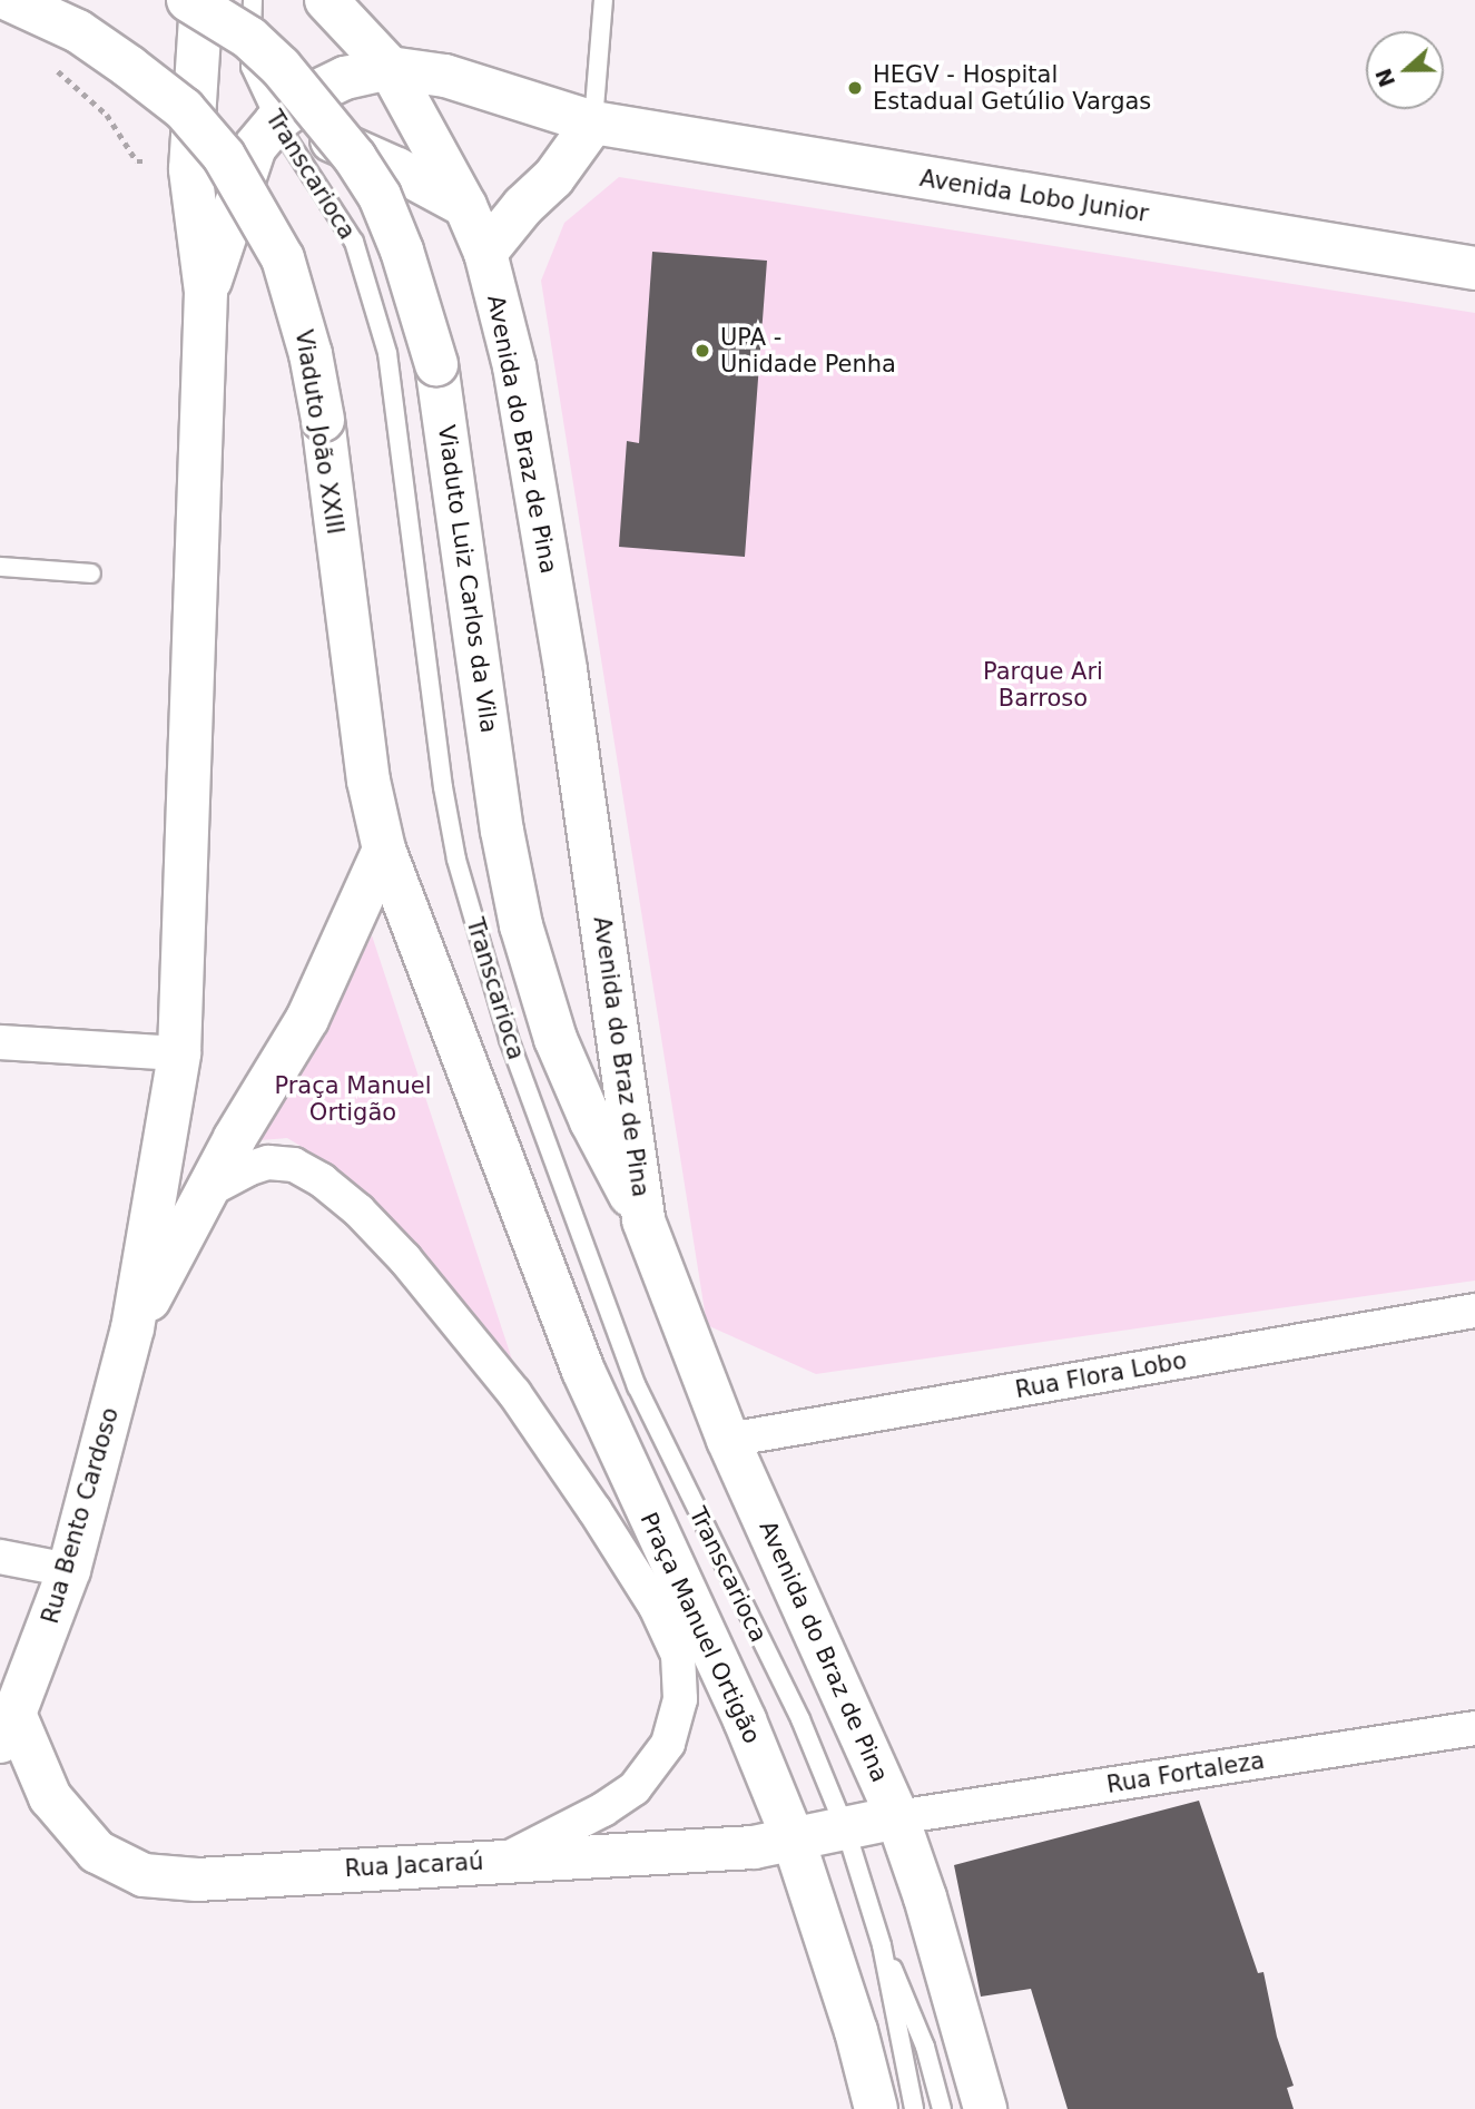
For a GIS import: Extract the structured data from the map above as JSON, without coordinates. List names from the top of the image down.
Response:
{
  "streets": {
    "main road": [
      "Avenida Lobo Junior",
      "Viaduto João XXIII",
      "Avenida do Braz de Pina",
      "Viaduto Luiz Carlos da Vila",
      "Rua Bento Cardoso",
      "Praça Manuel Ortigão",
      "Rua Jacaraú"
    ],
    "street": ["Rua Flora Lobo", "Rua Fortaleza"],
    "lane": ["Transcarioca"]
  },
  "crossings": [
    ["Transcarioca", "Rua Jacaraú"],
    ["Avenida Lobo Junior", "Avenida do Braz de Pina"],
    ["Viaduto João XXIII", "Praça Manuel Ortigão"],
    ["Avenida do Braz de Pina", "Viaduto Luiz Carlos da Vila"],
    ["Avenida do Braz de Pina", "Rua Flora Lobo"],
    ["Avenida do Braz de Pina", "Rua Fortaleza"],
    ["Avenida do Braz de Pina", "Rua Jacaraú"],
    ["Rua Bento Cardoso", "Rua Jacaraú"],
    ["Praça Manuel Ortigão", "Rua Jacaraú"],
    ["Rua Fortaleza", "Rua Jacaraú"]
  ],
  "parks": ["Parque Ari Barroso", "Praça Manuel Ortigão"],
  "places": ["HEGV - Hospital Estadual Getúlio Vargas", "UPA - Unidade Penha"],
  "north": "left"
}
